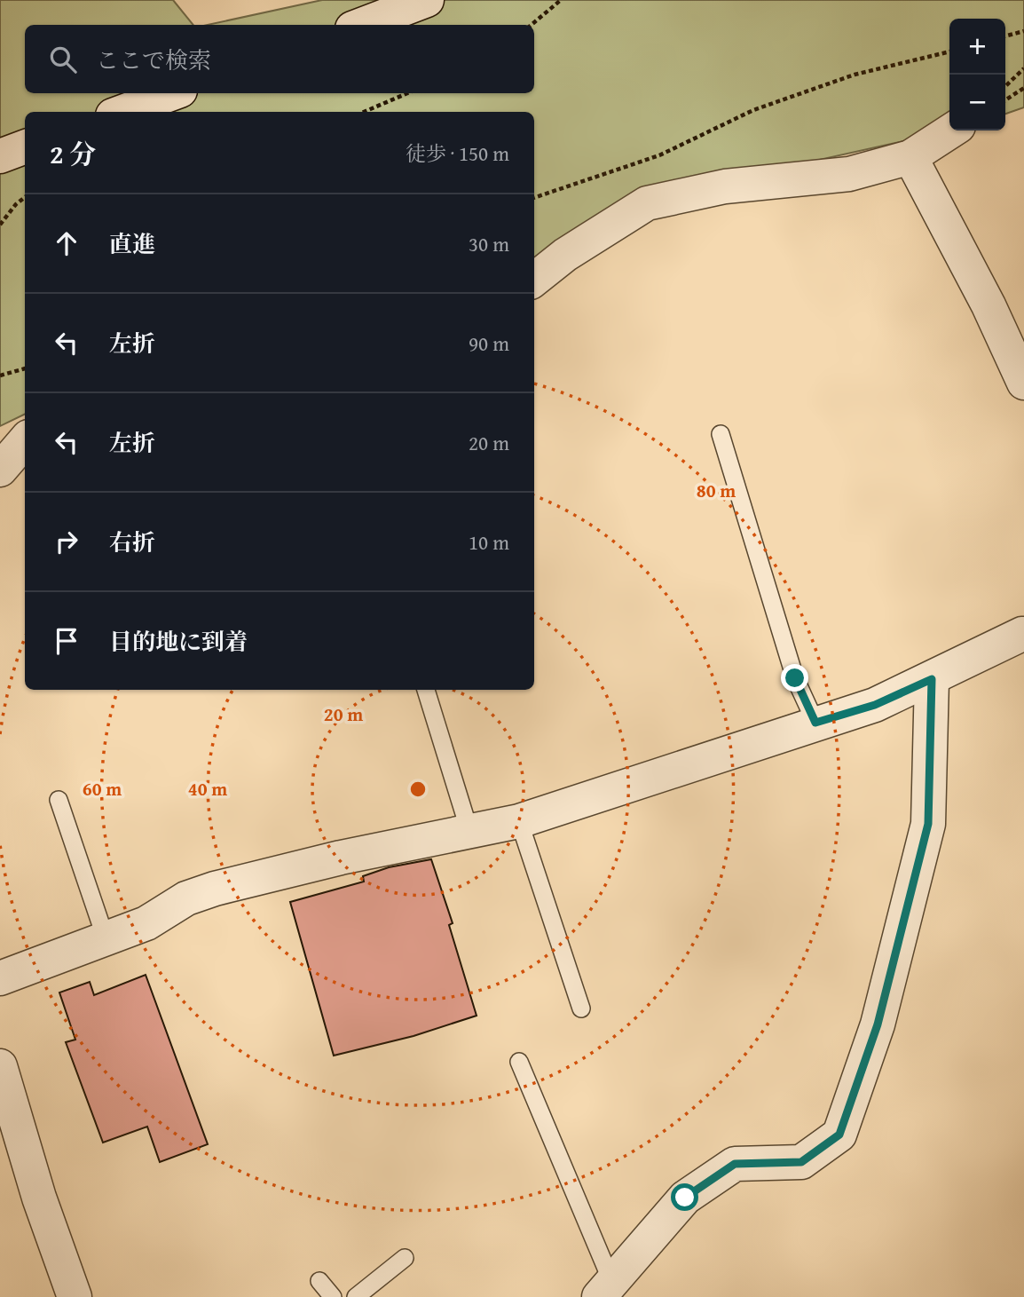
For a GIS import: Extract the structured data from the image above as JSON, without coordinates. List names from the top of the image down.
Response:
{
  "page": {
    "map_buttons": ["+", "−"],
    "search": "ここで検索",
    "heading": ["2 分", "徒歩 · 150 m"],
    "list": [
      ["直進", "30 m"],
      ["左折", "90 m"],
      ["左折", "20 m"],
      ["右折", "10 m"],
      "目的地に到着"
    ]
  },
  "rings": [
    "80 m",
    "20 m",
    "60 m",
    "40 m"
  ]
}
